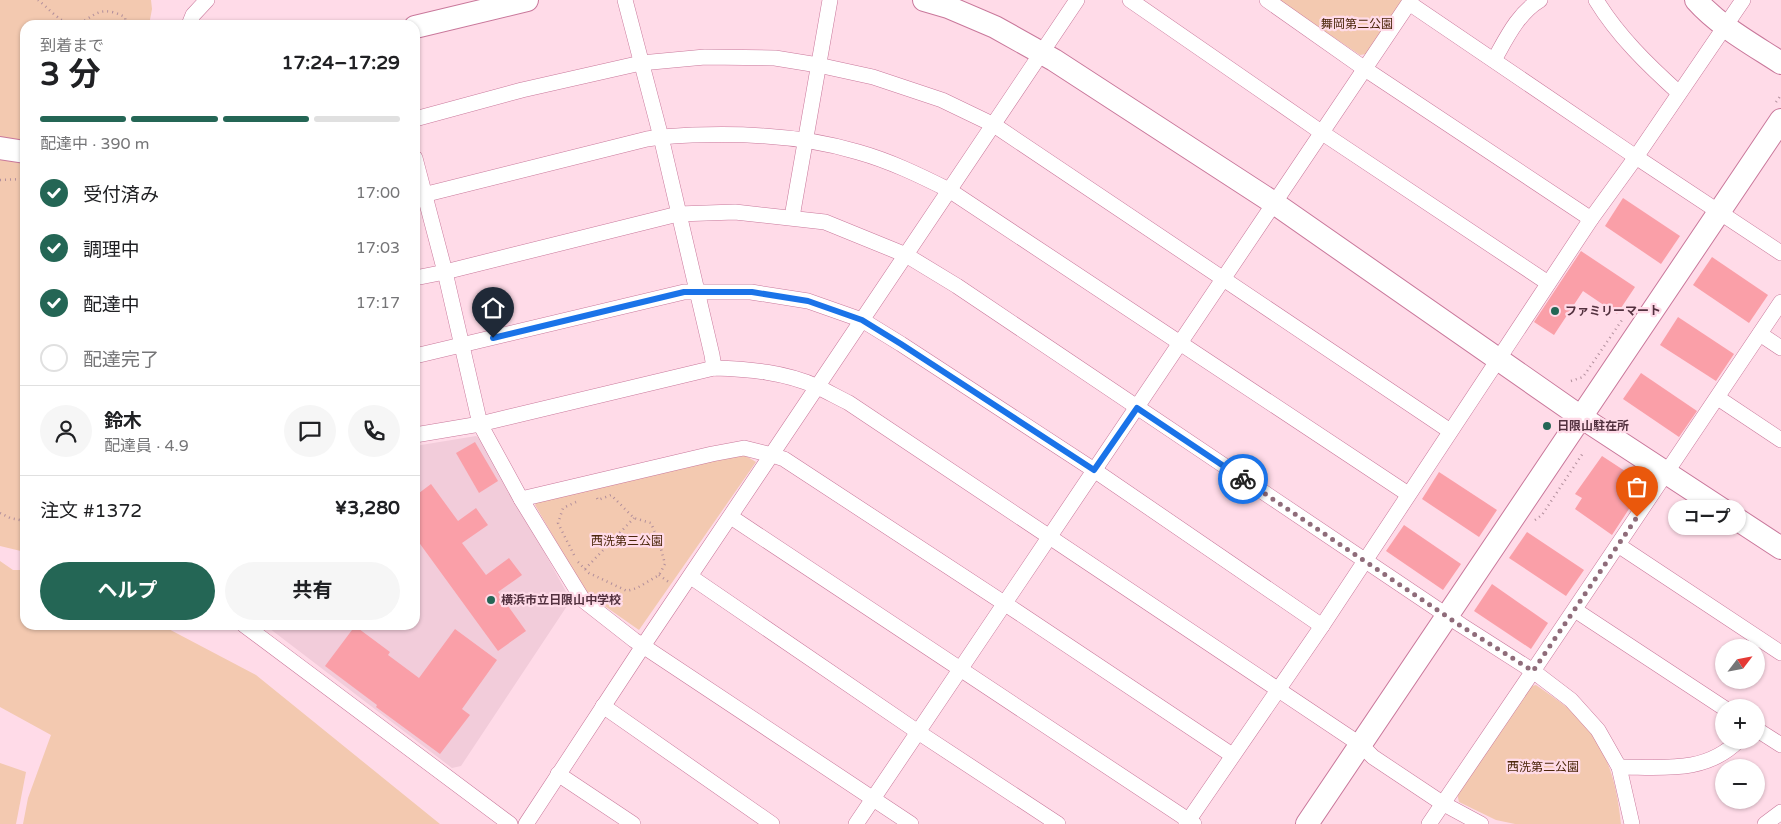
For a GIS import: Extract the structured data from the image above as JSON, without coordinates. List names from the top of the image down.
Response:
{
  "parks": ["舞岡第二公園", "西洗第三公園", "西洗第二公園"],
  "places": [
    "ファミリーマート",
    "日限山駐在所",
    "コープ",
    "横浜市立日限山中学校"
  ],
  "north": "top right",
  "page": {
    "heading": ["3 分", "到着まで", "17:24–17:29"],
    "panel": [
      "鈴木",
      "配達員 · 4.9",
      "注文 #1372",
      "¥3,280"
    ],
    "bar": "配達中 · 390 m",
    "list": [
      ["受付済み", "17:00"],
      ["調理中", "17:03"],
      ["配達中", "17:17"],
      "配達完了"
    ],
    "bubble": "コープ",
    "buttons": ["ヘルプ", "共有"],
    "map_buttons": ["+", "−"]
  }
}
